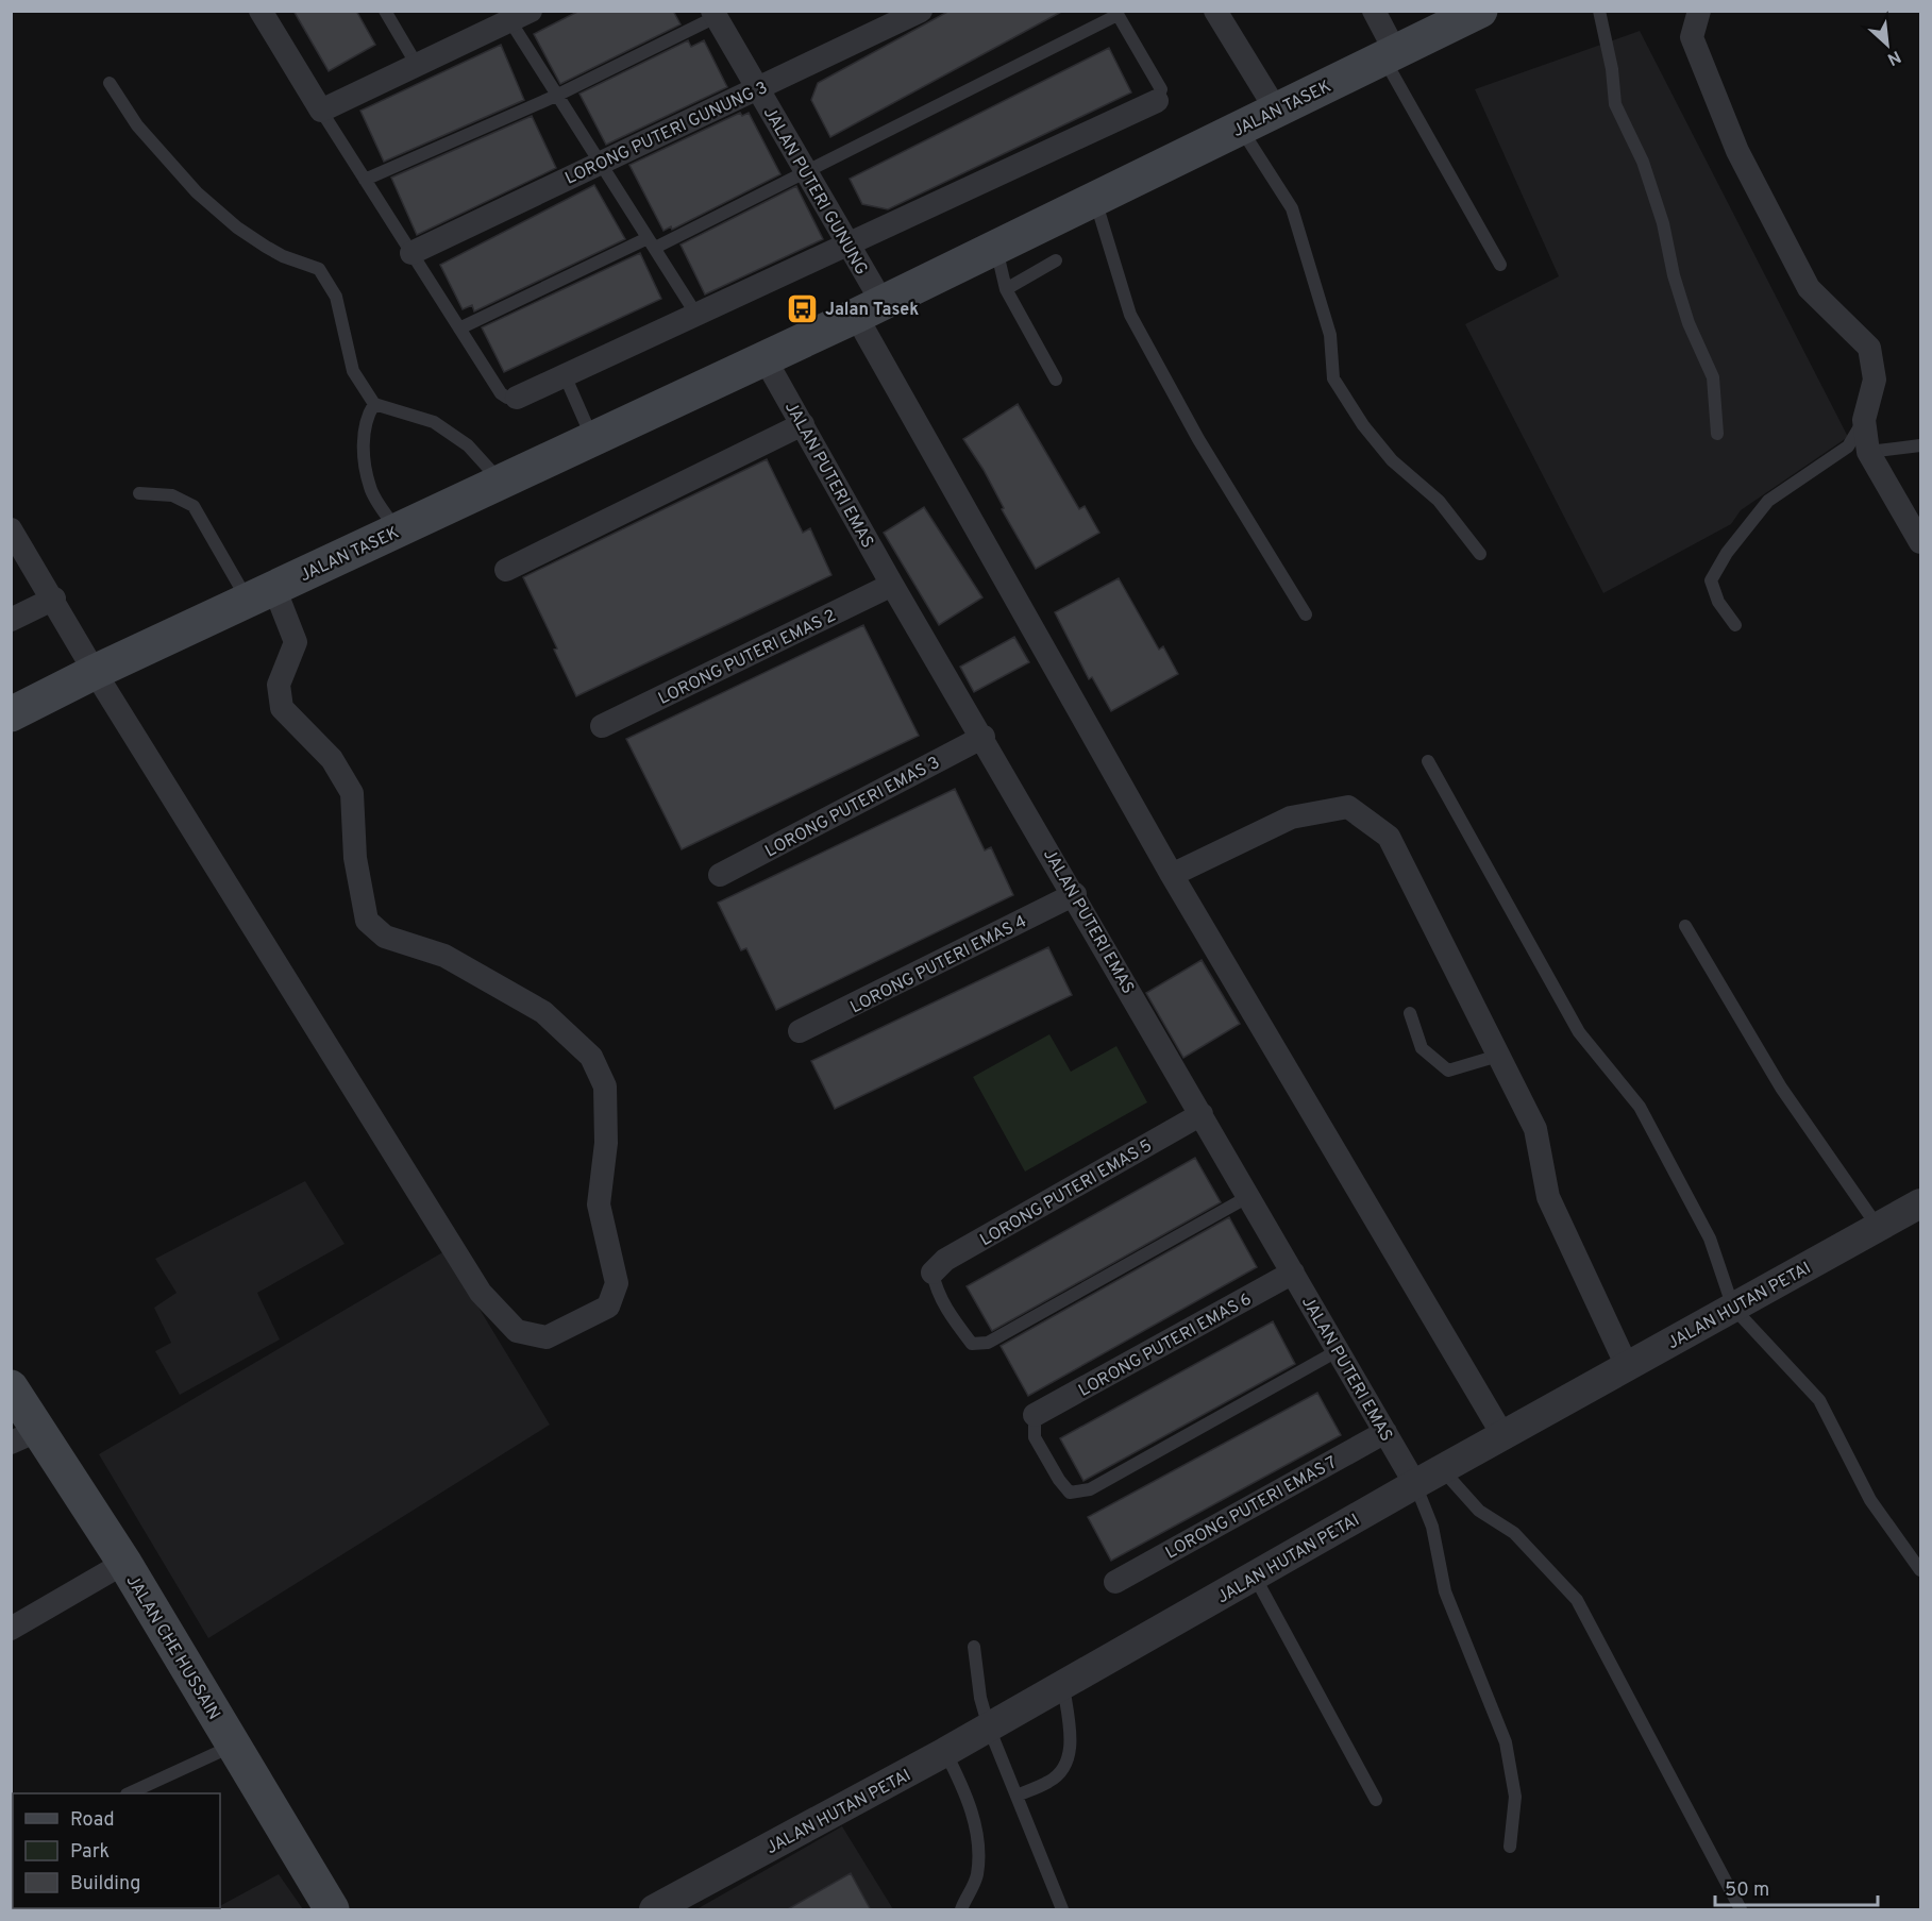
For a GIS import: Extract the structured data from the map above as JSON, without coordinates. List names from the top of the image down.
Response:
{
  "streets": {
    "main road": ["JALAN TASEK", "JALAN CHE HUSSAIN"],
    "street": [
      "LORONG PUTERI GUNUNG 3",
      "JALAN PUTERI GUNUNG",
      "JALAN PUTERI EMAS",
      "LORONG PUTERI EMAS 2",
      "LORONG PUTERI EMAS 3",
      "LORONG PUTERI EMAS 4",
      "LORONG PUTERI EMAS 5",
      "JALAN HUTAN PETAI",
      "LORONG PUTERI EMAS 6",
      "LORONG PUTERI EMAS 7"
    ]
  },
  "crossings": [
    ["JALAN TASEK", "JALAN PUTERI GUNUNG"],
    ["JALAN TASEK", "JALAN PUTERI EMAS"],
    ["LORONG PUTERI GUNUNG 3", "JALAN PUTERI GUNUNG"],
    ["JALAN PUTERI GUNUNG", "JALAN HUTAN PETAI"],
    ["JALAN PUTERI EMAS", "LORONG PUTERI EMAS 2"],
    ["JALAN PUTERI EMAS", "LORONG PUTERI EMAS 3"],
    ["JALAN PUTERI EMAS", "LORONG PUTERI EMAS 4"],
    ["JALAN PUTERI EMAS", "LORONG PUTERI EMAS 5"],
    ["JALAN PUTERI EMAS", "JALAN HUTAN PETAI"],
    ["JALAN PUTERI EMAS", "LORONG PUTERI EMAS 6"],
    ["JALAN PUTERI EMAS", "LORONG PUTERI EMAS 7"]
  ],
  "places": {
    "bus stop": ["Jalan Tasek"]
  },
  "legend": ["Road", "Park", "Building"],
  "scale_bar": "50 m",
  "north": "bottom right"
}
